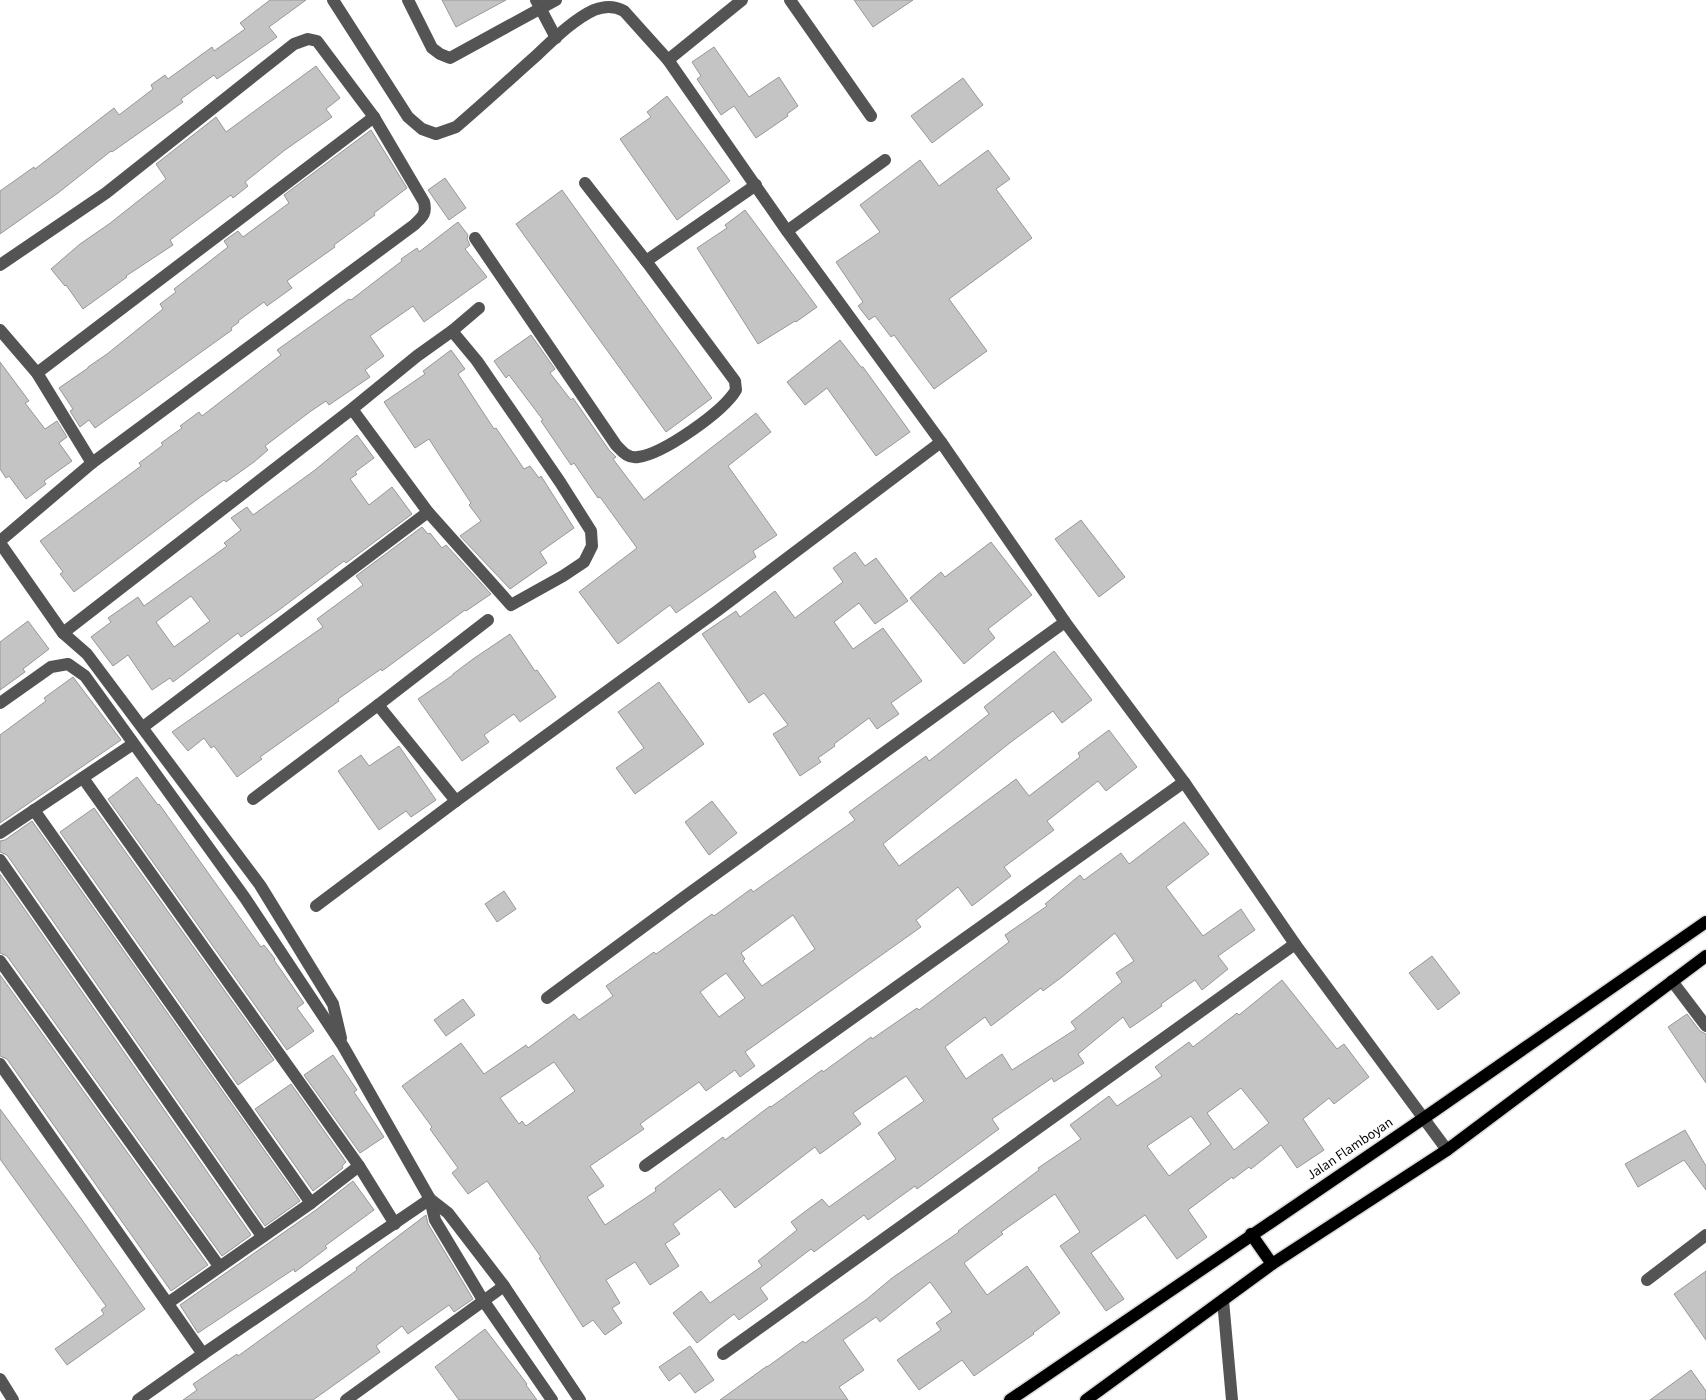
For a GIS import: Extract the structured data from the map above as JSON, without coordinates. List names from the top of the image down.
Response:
{
  "streets": {
    "main road": ["Jalan Flamboyan"]
  }
}
